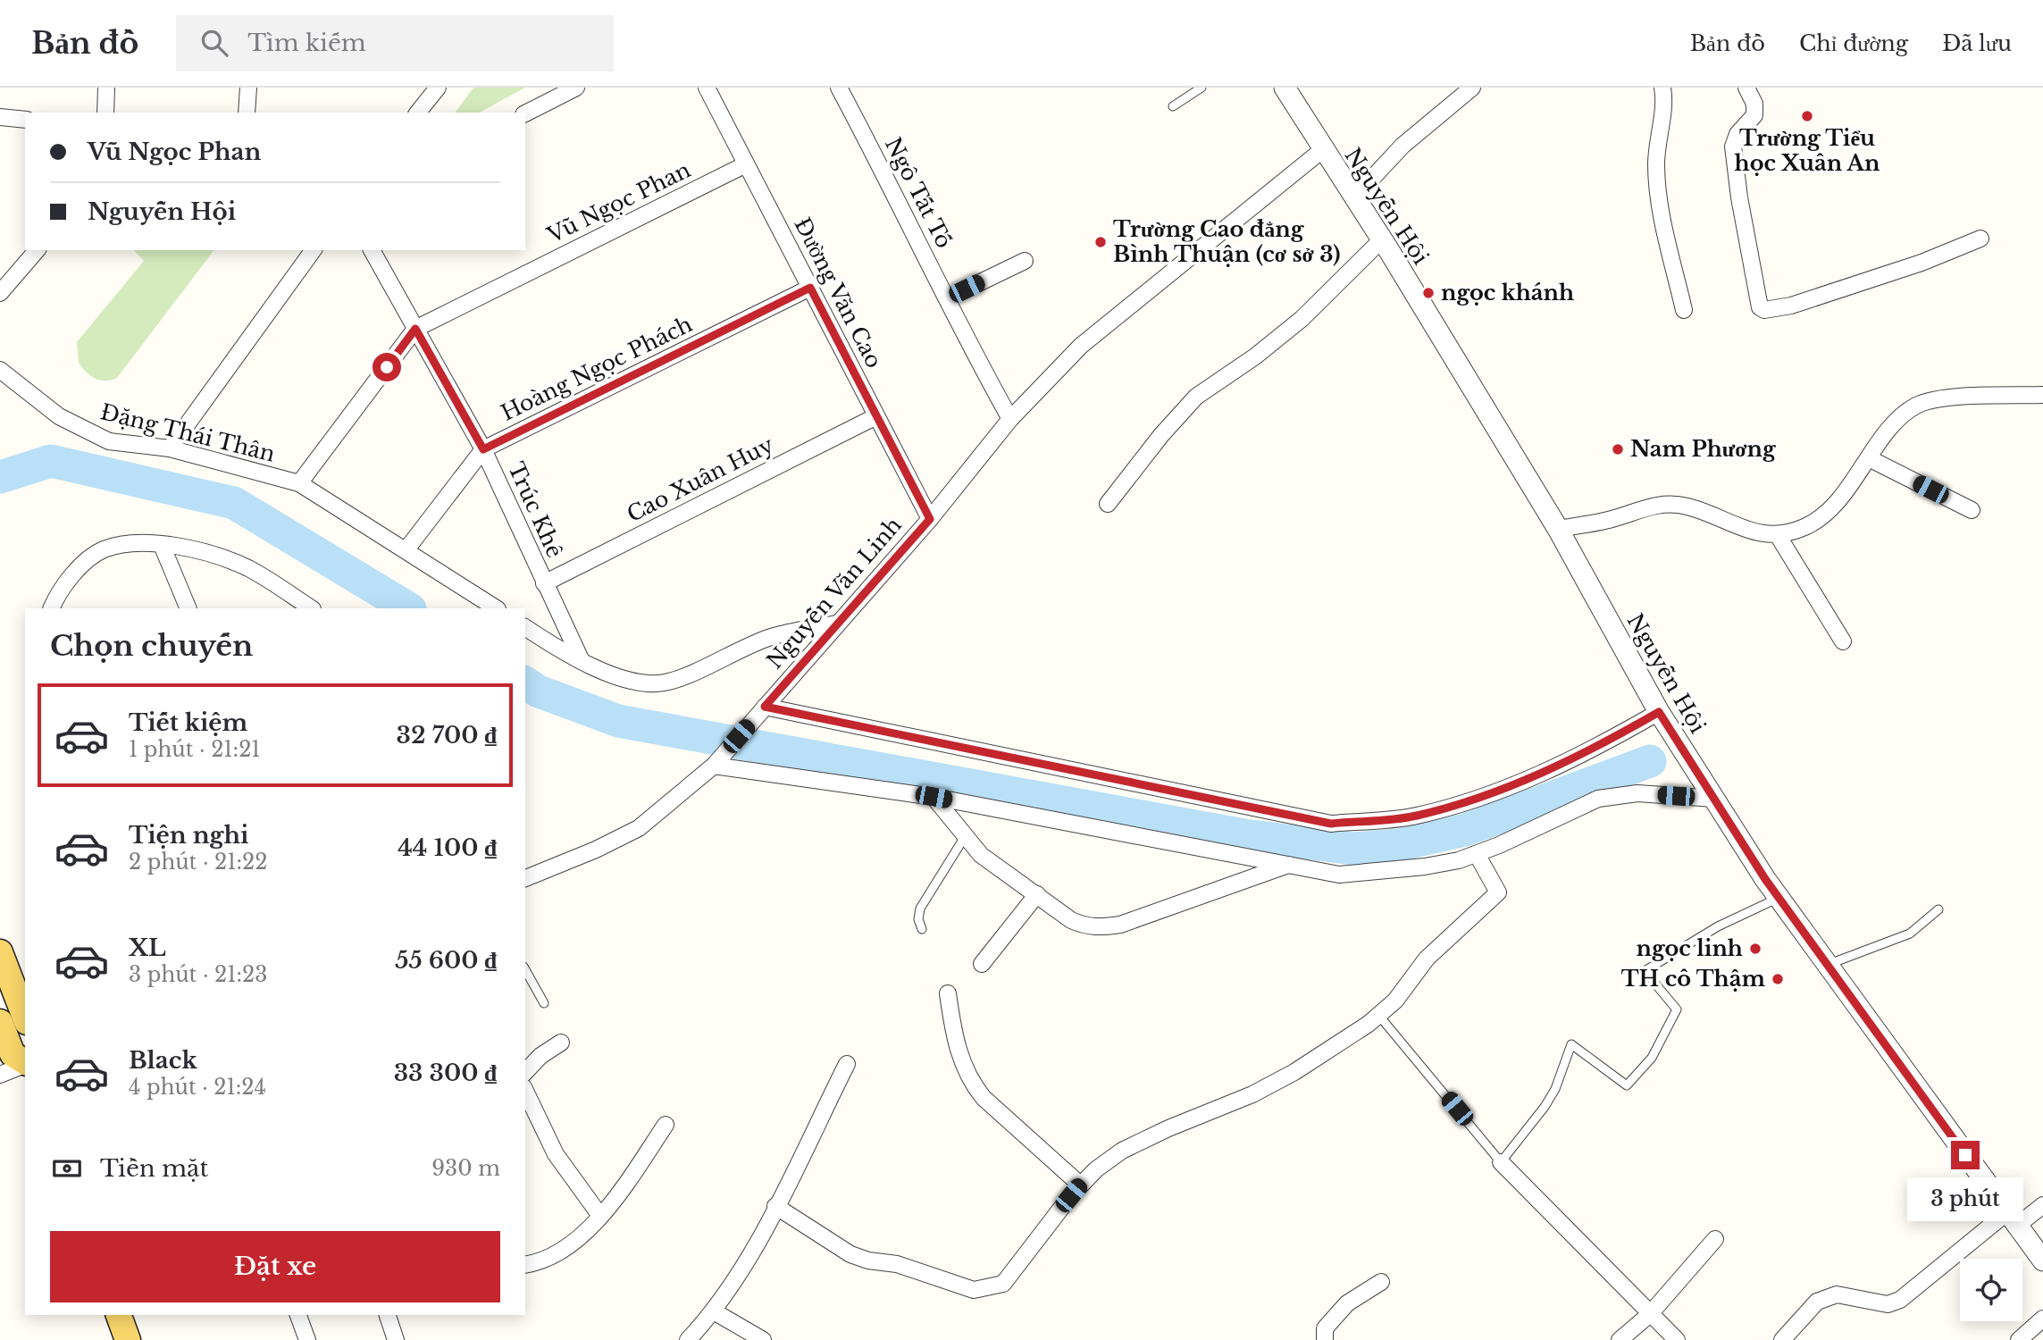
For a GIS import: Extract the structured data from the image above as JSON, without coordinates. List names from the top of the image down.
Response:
{
  "streets": {
    "street": [
      "Ngô Tất Tố",
      "Vũ Ngọc Phan",
      "Nguyễn Hội",
      "Đường Văn Cao",
      "Hoàng Ngọc Phách",
      "Đặng Thái Thân",
      "Cao Xuân Huy",
      "Trúc Khê",
      "Nguyễn Văn Linh"
    ]
  },
  "crossings": [
    ["Ngô Tất Tố", "Nguyễn Văn Linh"],
    ["Vũ Ngọc Phan", "Đường Văn Cao"],
    ["Vũ Ngọc Phan", "Đặng Thái Thân"],
    ["Vũ Ngọc Phan", "Trúc Khê"],
    ["Nguyễn Hội", "Nguyễn Văn Linh"],
    ["Đường Văn Cao", "Hoàng Ngọc Phách"],
    ["Đường Văn Cao", "Cao Xuân Huy"],
    ["Đường Văn Cao", "Nguyễn Văn Linh"],
    ["Hoàng Ngọc Phách", "Đặng Thái Thân"],
    ["Hoàng Ngọc Phách", "Trúc Khê"],
    ["Cao Xuân Huy", "Trúc Khê"]
  ],
  "places": [
    "Trường Tiểu học Xuân An",
    "Trường Cao đẳng Bình Thuận (cơ sở 3)",
    "ngọc khánh",
    "Nam Phương",
    "ngọc linh",
    "TH cô Thậm"
  ],
  "page": {
    "header": "Bản đồ",
    "search": "Tìm kiếm",
    "nav": ["Bản đồ", "Chỉ đường", "Đã lưu"],
    "banner": ["Vũ Ngọc Phan", "Nguyễn Hội"],
    "heading": "Chọn chuyến",
    "list": [
      {
        "name": "Tiết kiệm",
        "note": "1 phút · 21:21",
        "value": "32 700 ₫"
      },
      {
        "name": "Tiện nghi",
        "note": "2 phút · 21:22",
        "value": "44 100 ₫"
      },
      {
        "name": "XL",
        "note": "3 phút · 21:23",
        "value": "55 600 ₫"
      },
      {
        "name": "Black",
        "note": "4 phút · 21:24",
        "value": "33 300 ₫"
      }
    ],
    "pay": ["Tiền mặt", "930 m"],
    "bubble": "3 phút",
    "buttons": "Đặt xe"
  }
}
